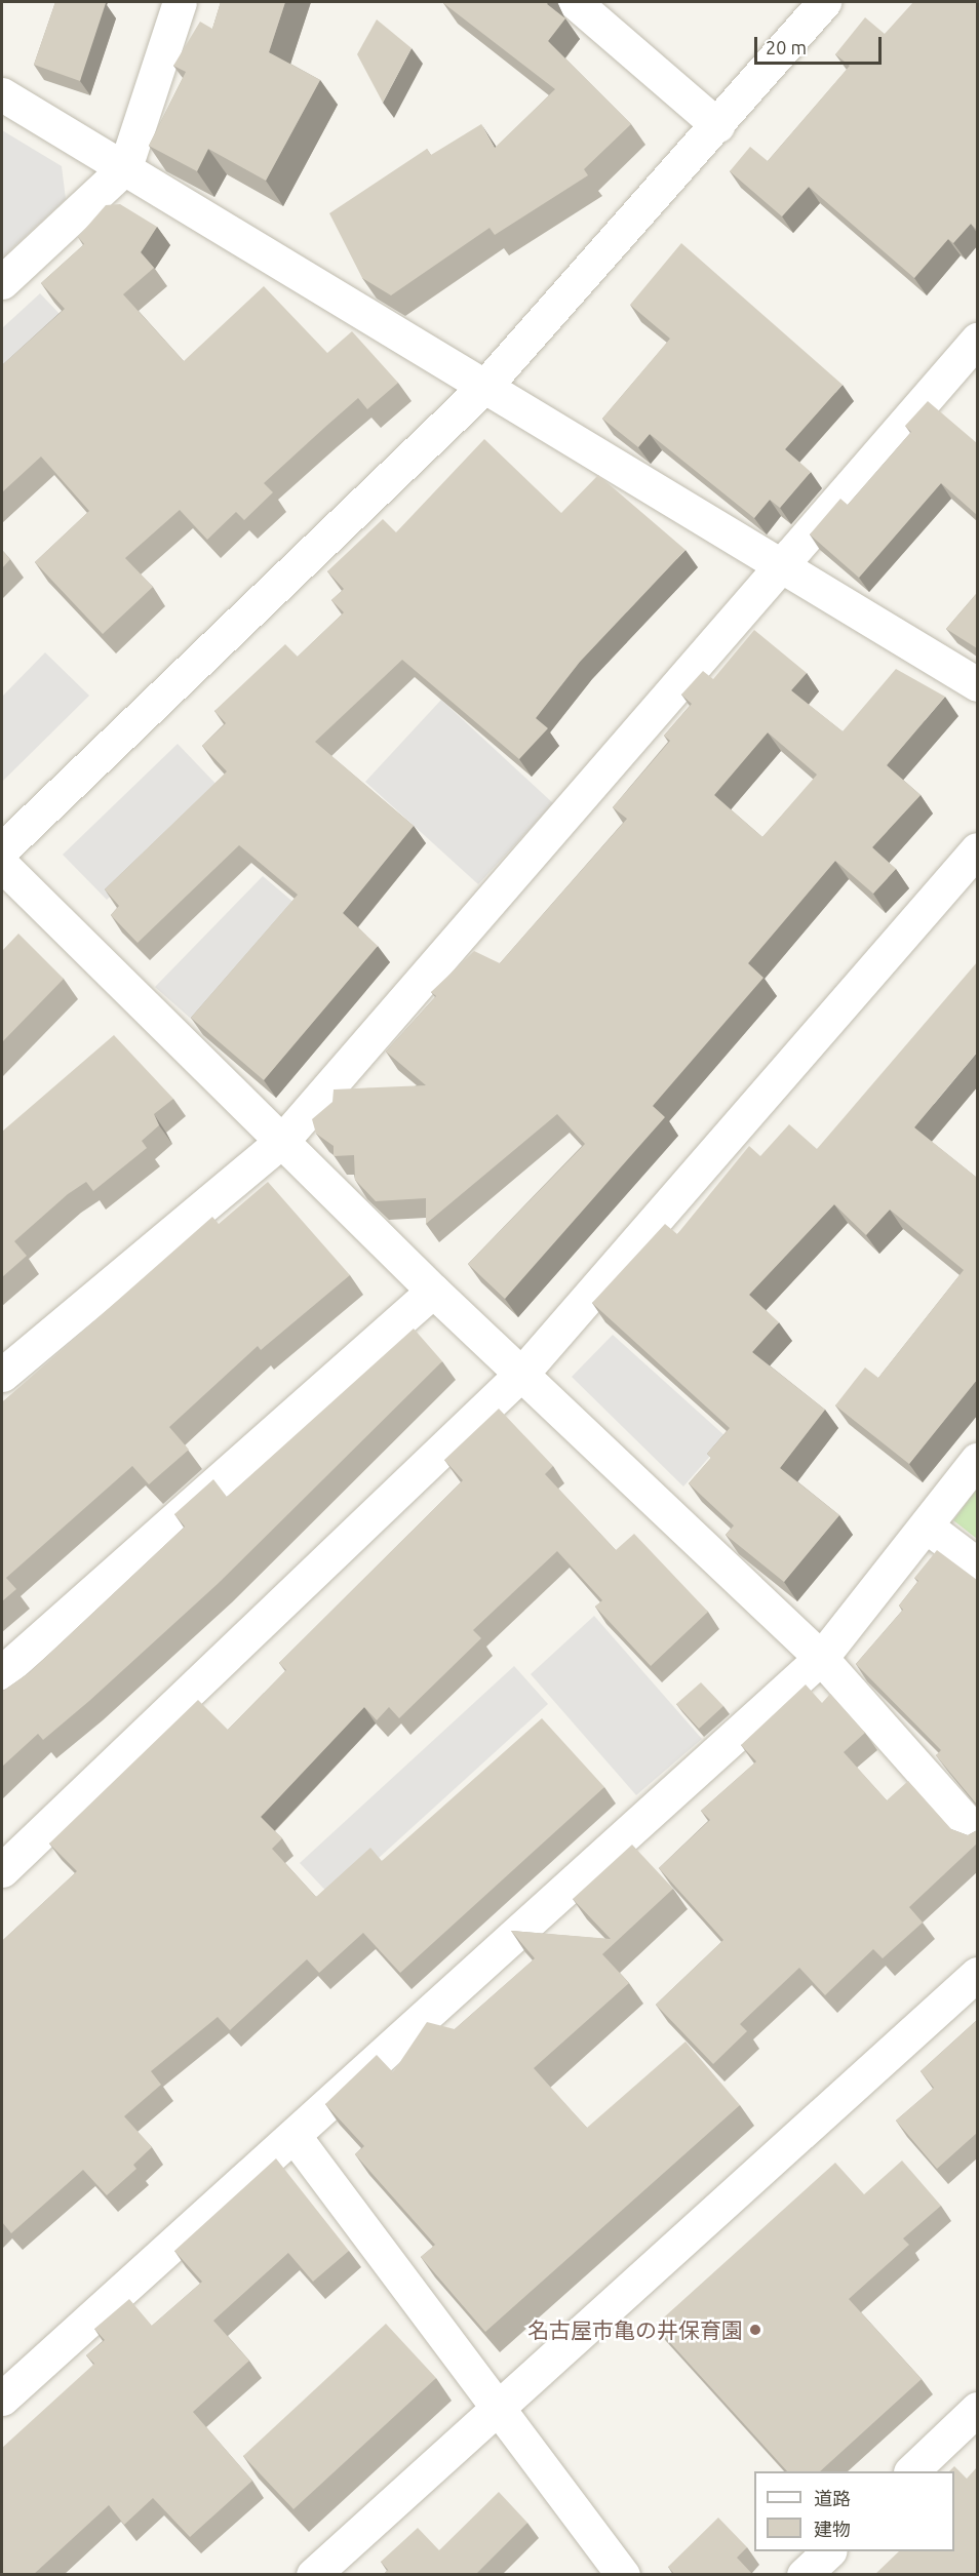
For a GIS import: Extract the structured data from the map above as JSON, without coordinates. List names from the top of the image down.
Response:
{
  "places": ["名古屋市亀の井保育園"],
  "legend": ["道路", "建物"],
  "scale_bar": "20 m"
}
